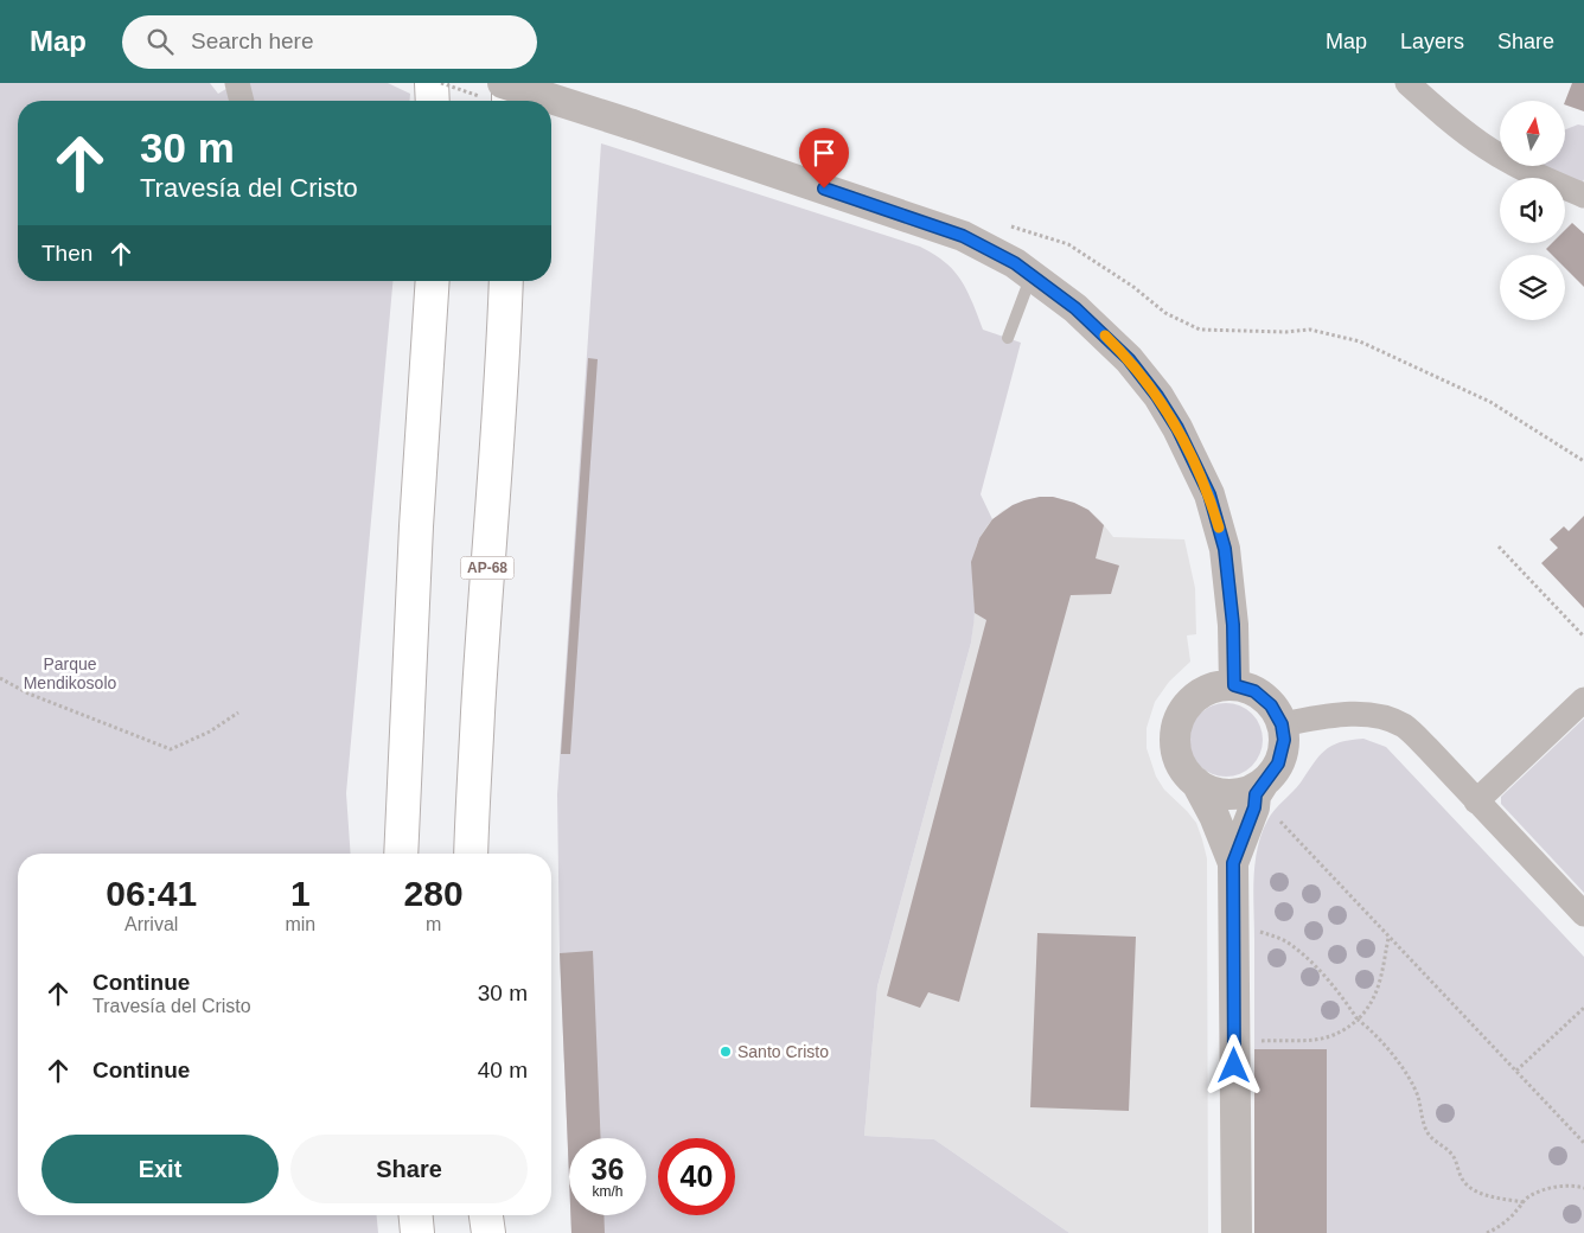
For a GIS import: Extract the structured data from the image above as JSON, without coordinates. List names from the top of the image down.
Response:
{
  "streets": {
    "highway": ["AP-68"]
  },
  "parks": ["Parque Mendikosolo"],
  "places": ["Santo Cristo"],
  "north": "top",
  "page": {
    "header": "Map",
    "search": "Search here",
    "nav": ["Map", "Layers", "Share"],
    "turn": ["30 m", "Travesía del Cristo"],
    "then": "Then",
    "eta": [
      "06:41",
      "Arrival",
      "1",
      "min",
      "280",
      "m"
    ],
    "list": [
      {
        "name": "Continue",
        "note": "Travesía del Cristo",
        "value": "30 m"
      },
      {
        "name": "Continue",
        "value": "40 m"
      }
    ],
    "buttons": ["Exit", "Share"],
    "speed": "36 km/h",
    "limit": "40"
  }
}
